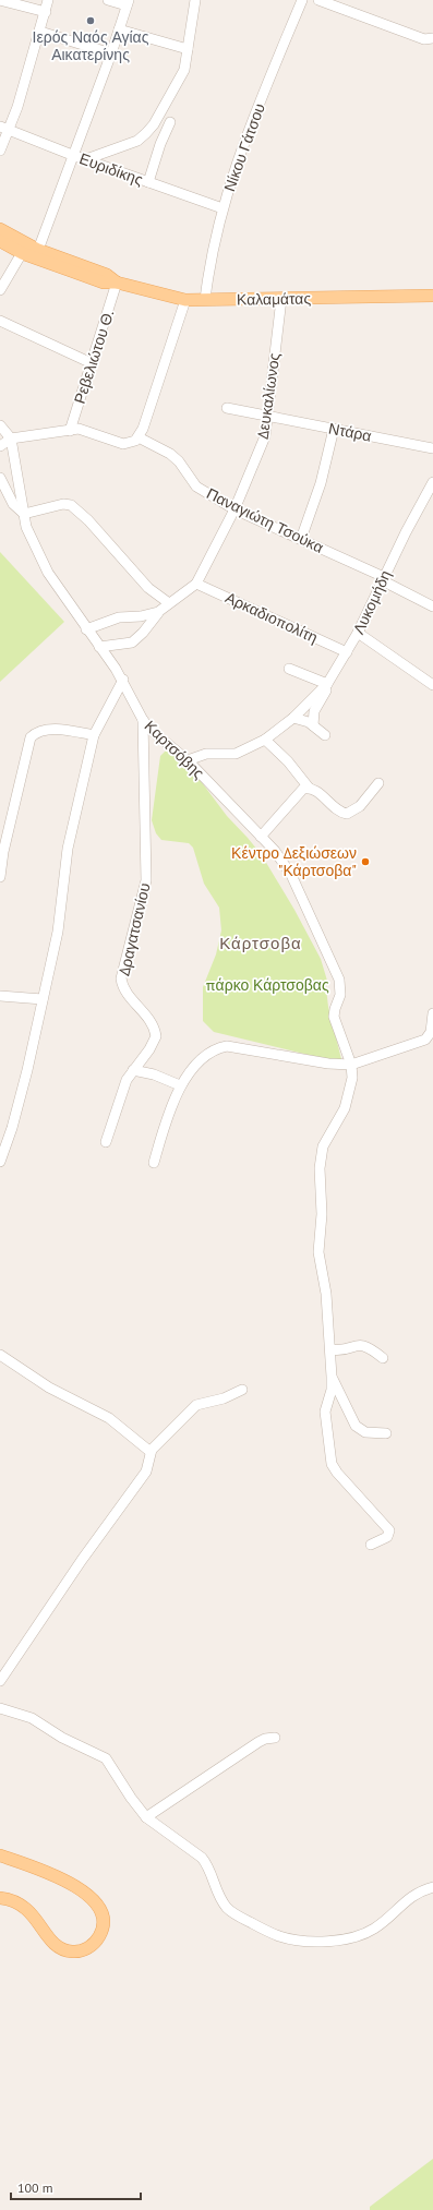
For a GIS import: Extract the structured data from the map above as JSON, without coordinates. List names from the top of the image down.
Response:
{
  "streets": {
    "main road": ["Καλαμάτας"],
    "street": [
      "Νίκου Γάτσου",
      "Ευριδίκης",
      "Ρεβελιώτου Θ.",
      "Δευκαλίωνος",
      "Ντάρα",
      "Παναγιώτη Τσούκα",
      "Λυκομήδη",
      "Αρκαδιοπολίτη",
      "Καρτσόβης",
      "Δραγατσανίου"
    ]
  },
  "crossings": [
    ["Νίκου Γάτσου", "Ευριδίκης"],
    ["Νίκου Γάτσου", "Καλαμάτας"],
    ["Καλαμάτας", "Ρεβελιώτου Θ."],
    ["Καλαμάτας", "Δευκαλίωνος"],
    ["Δευκαλίωνος", "Ντάρα"],
    ["Δευκαλίωνος", "Παναγιώτη Τσούκα"],
    ["Δευκαλίωνος", "Αρκαδιοπολίτη"],
    ["Παναγιώτη Τσούκα", "Λυκομήδη"],
    ["Λυκομήδη", "Αρκαδιοπολίτη"],
    ["Καρτσόβης", "Δραγατσανίου"]
  ],
  "districts": ["Κάρτσοβα"],
  "parks": ["πάρκο Κάρτσοβας"],
  "places": ["Ιερός Ναός Αγίας Αικατερίνης", "Κέντρο Δεξιώσεων \"Κάρτσοβα\""],
  "scale_bar": "100 m"
}
